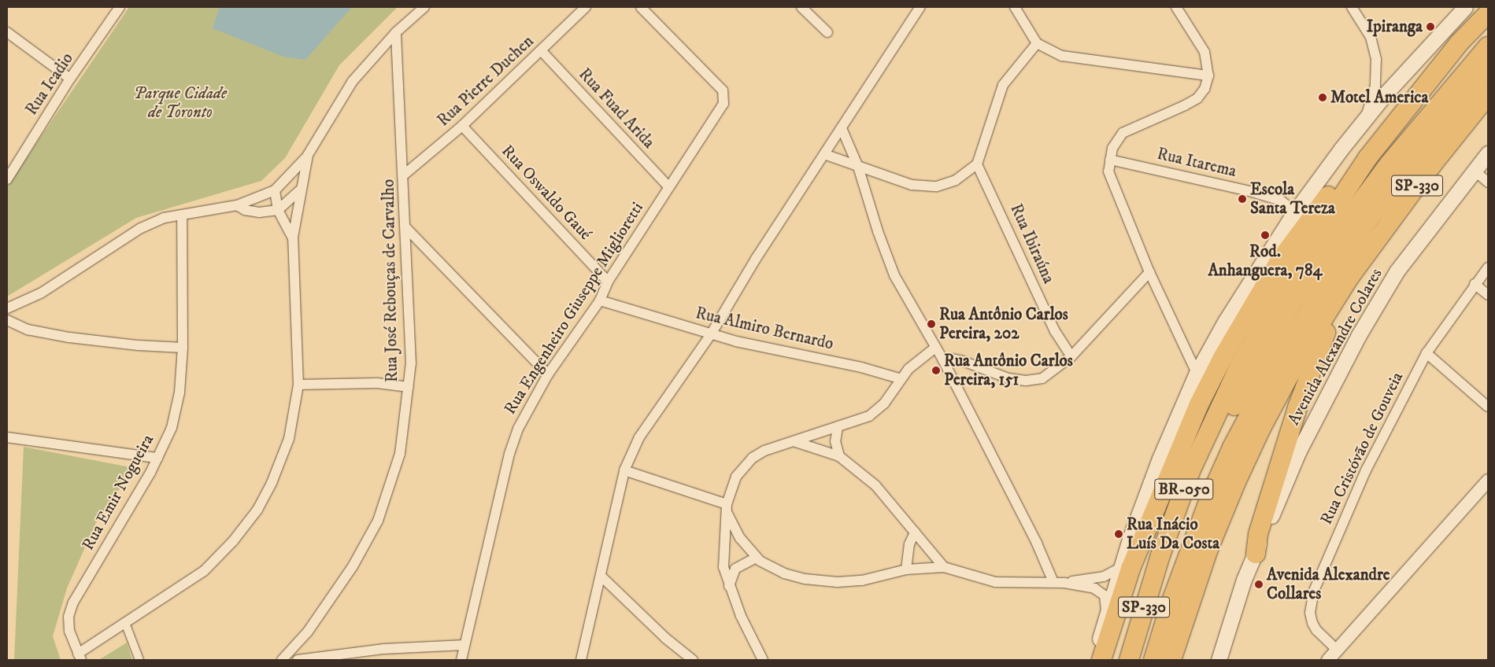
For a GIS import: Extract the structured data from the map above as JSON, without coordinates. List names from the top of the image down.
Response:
{
  "streets": {
    "highway": ["SP-330", "BR-050"],
    "main road": ["Avenida Alexandre Colares"],
    "street": [
      "Rua Pierre Duchen",
      "Rua Icadio",
      "Rua Fuad Arida",
      "Rua Itarema",
      "Rua Oswaldo Gaué",
      "Rua Ibiraúna",
      "Rua José Rebouças de Carvalho",
      "Rua Engenheiro Giuseppe Miglioretti",
      "Rua Almiro Bernardo",
      "Rua Cristóvão de Gouveia",
      "Rua Emir Nogueira"
    ]
  },
  "crossings": [
    ["Rua Pierre Duchen", "Rua Fuad Arida"],
    ["Rua Pierre Duchen", "Rua Oswaldo Gaué"],
    ["Rua Pierre Duchen", "Rua José Rebouças de Carvalho"],
    ["Rua Fuad Arida", "Rua Engenheiro Giuseppe Miglioretti"],
    ["SP-330", "BR-050"],
    ["Rua Oswaldo Gaué", "Rua Engenheiro Giuseppe Miglioretti"],
    ["Rua Engenheiro Giuseppe Miglioretti", "Rua Almiro Bernardo"]
  ],
  "parks": ["Parque Cidade de Toronto"],
  "places": [
    "Ipiranga",
    "Motel America",
    "Escola Santa Tereza",
    "Rod. Anhanguera, 784",
    "Rua Antônio Carlos Pereira, 202",
    "Rua Antônio Carlos Pereira, 151",
    "Rua Inácio Luís Da Costa",
    "Avenida Alexandre Collares"
  ]
}
